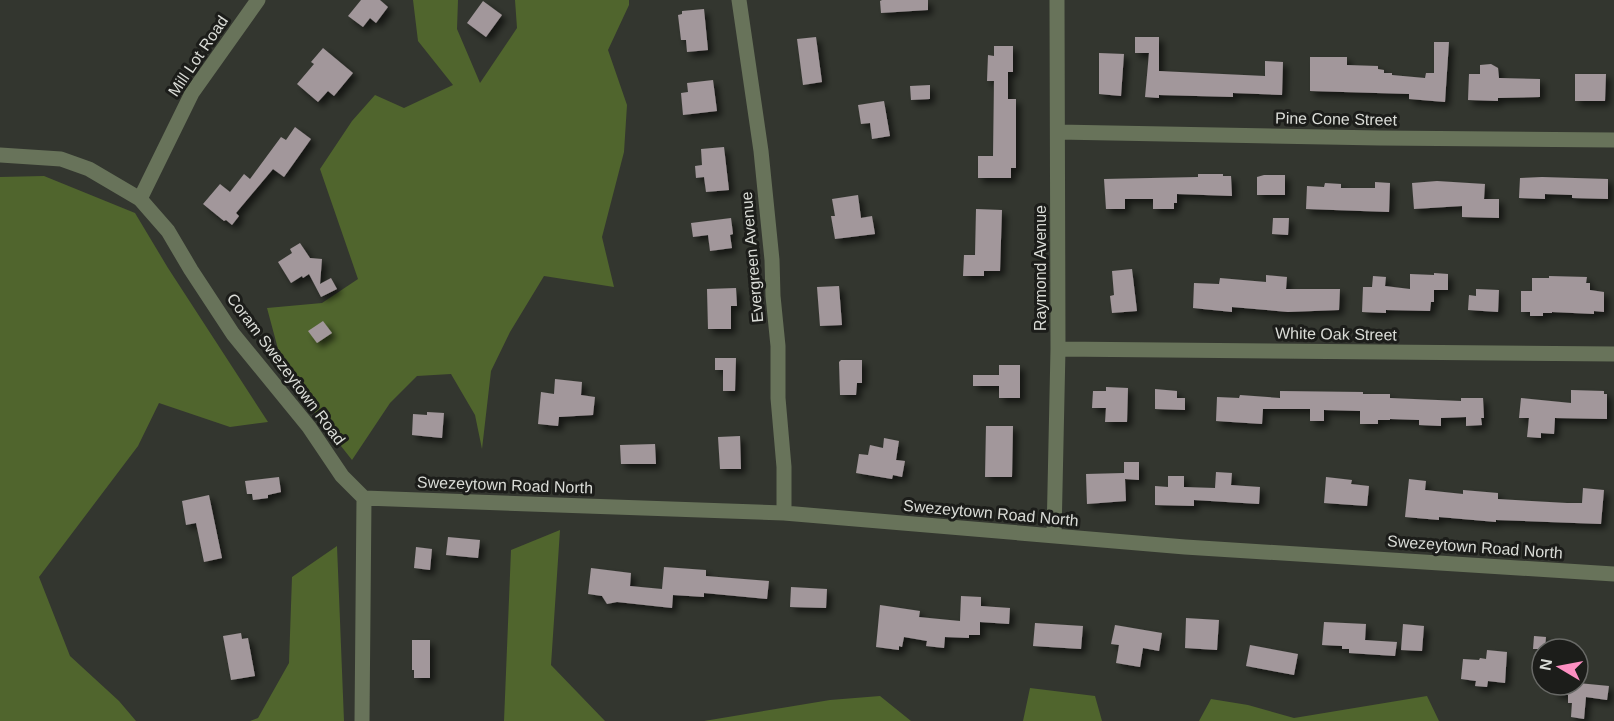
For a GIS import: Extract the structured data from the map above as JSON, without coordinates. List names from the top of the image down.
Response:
{
  "streets": {
    "street": [
      "Mill Lot Road",
      "Pine Cone Street",
      "Evergreen Avenue",
      "Raymond Avenue",
      "White Oak Street",
      "Coram Swezeytown Road",
      "Swezeytown Road North"
    ]
  },
  "crossings": [
    ["Mill Lot Road", "Coram Swezeytown Road"],
    ["Pine Cone Street", "Raymond Avenue"],
    ["Evergreen Avenue", "Swezeytown Road North"],
    ["Raymond Avenue", "White Oak Street"],
    ["Raymond Avenue", "Swezeytown Road North"],
    ["Coram Swezeytown Road", "Swezeytown Road North"]
  ],
  "north": "left"
}
